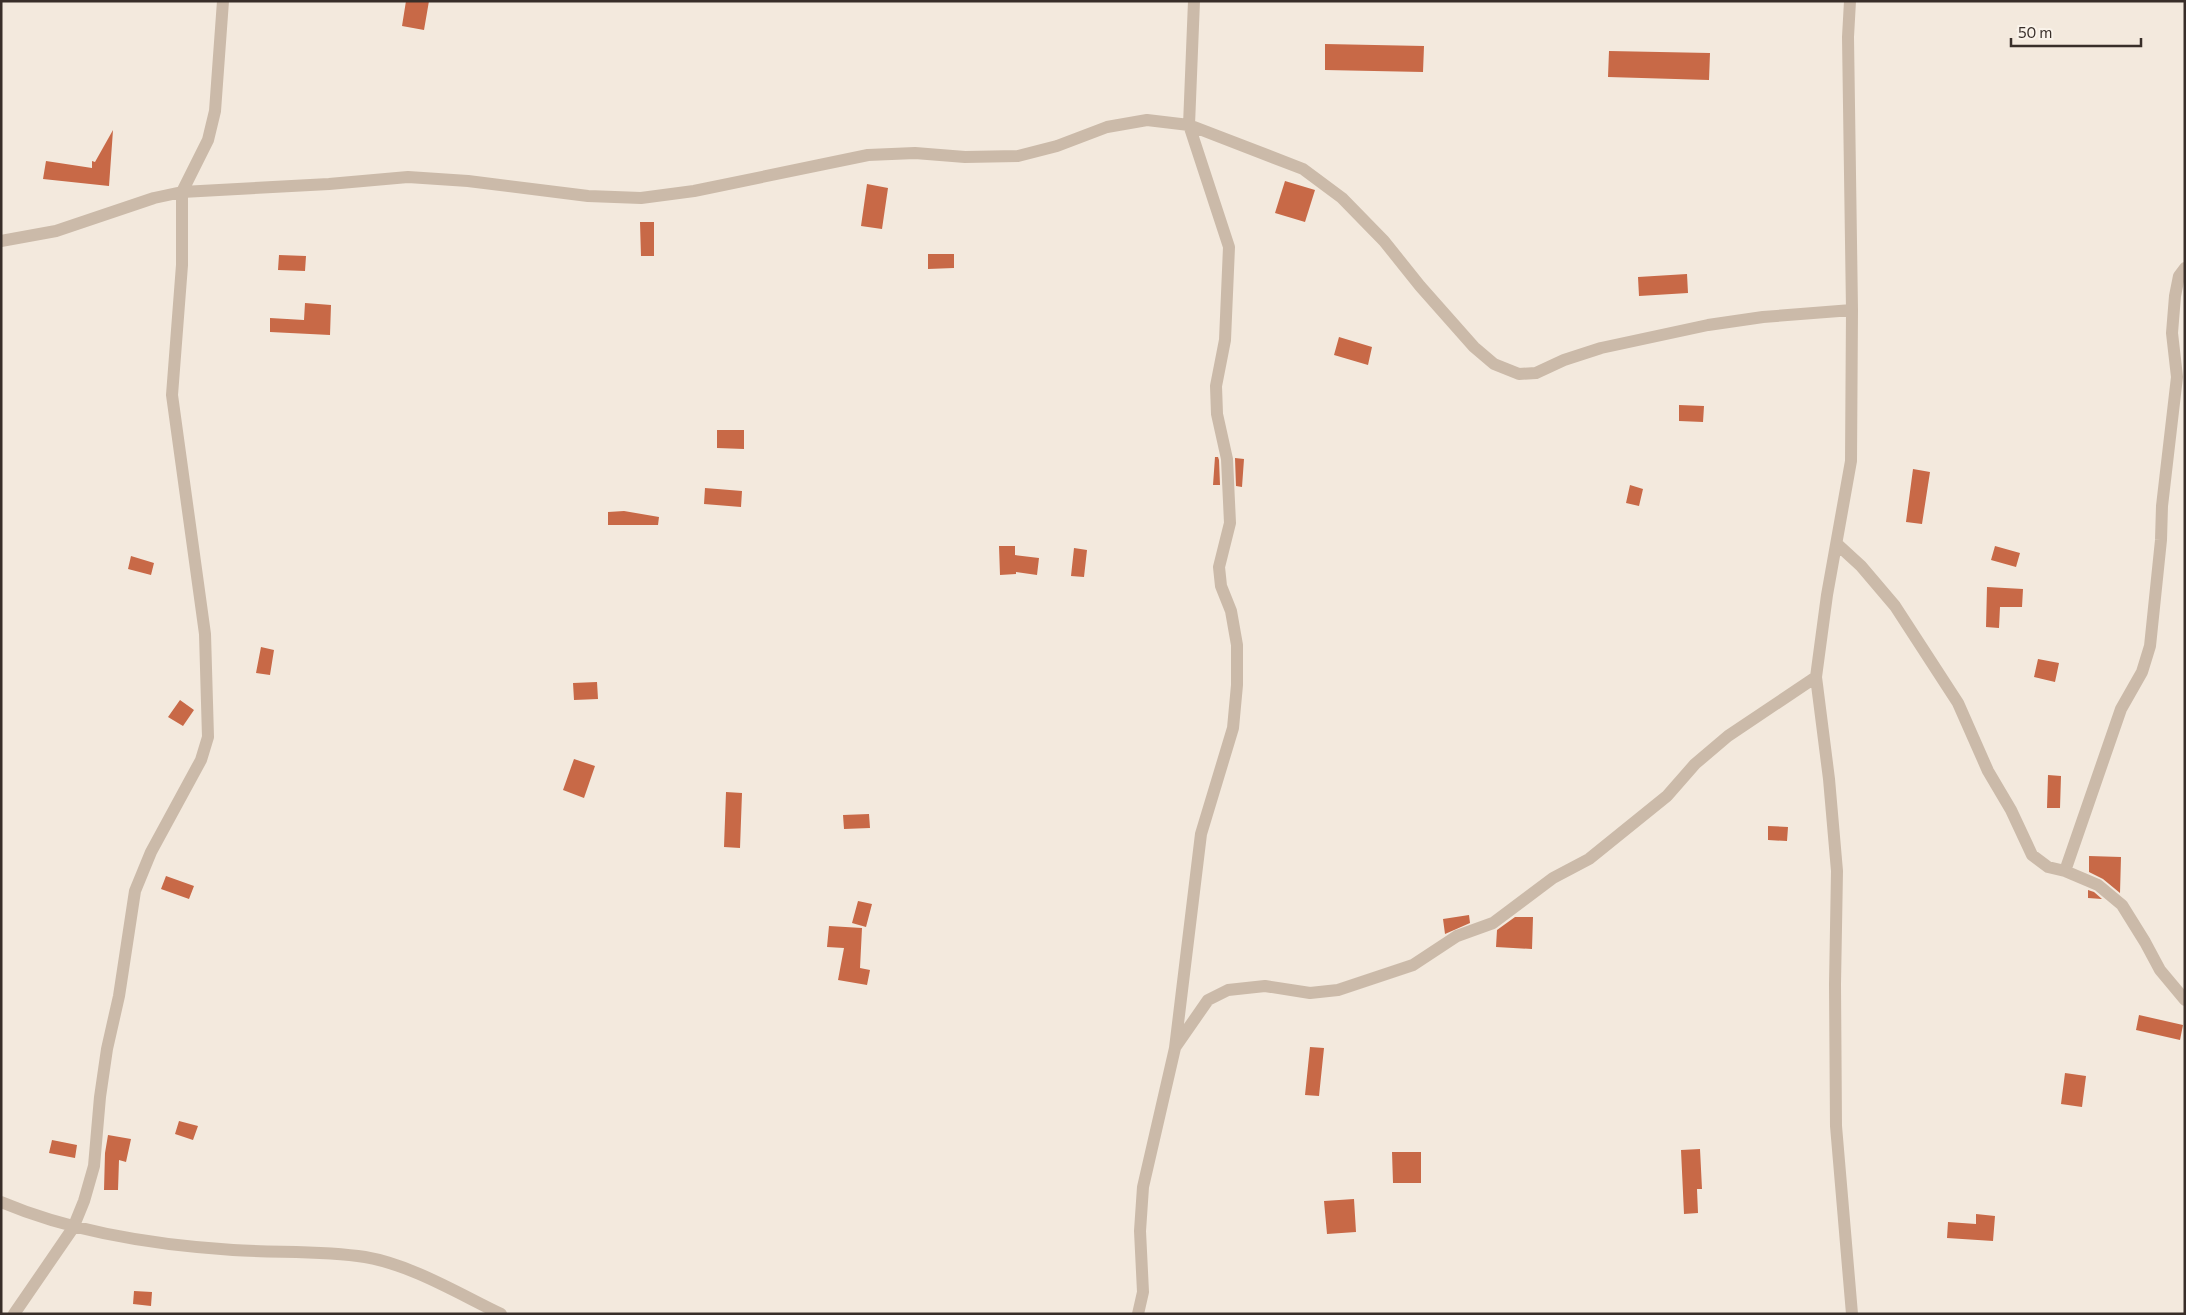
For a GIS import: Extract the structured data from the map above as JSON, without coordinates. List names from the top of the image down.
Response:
{
  "scale_bar": "50 m"
}
